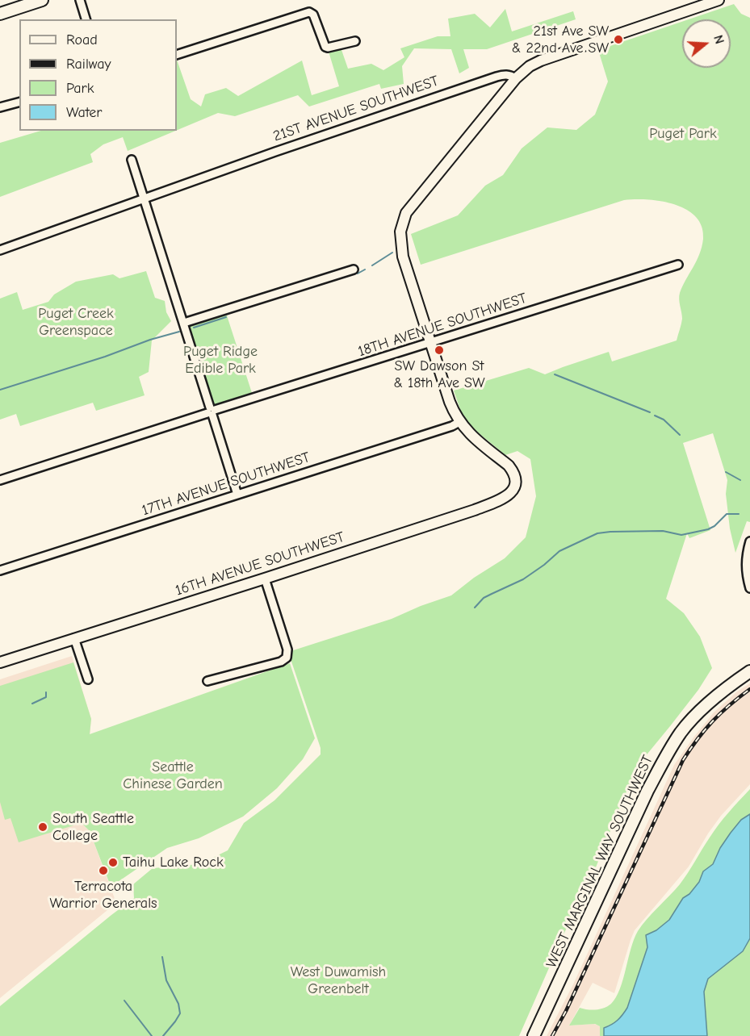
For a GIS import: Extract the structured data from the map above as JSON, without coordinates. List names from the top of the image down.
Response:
{
  "streets": {
    "main road": ["WEST MARGINAL WAY SOUTHWEST"],
    "street": [
      "21ST AVENUE SOUTHWEST",
      "18TH AVENUE SOUTHWEST",
      "17TH AVENUE SOUTHWEST",
      "16TH AVENUE SOUTHWEST"
    ]
  },
  "crossings": [
    ["17TH AVENUE SOUTHWEST", "16TH AVENUE SOUTHWEST"]
  ],
  "parks": [
    "Puget Park",
    "Puget Creek Greenspace",
    "Puget Ridge Edible Park",
    "Seattle Chinese Garden",
    "West Duwamish Greenbelt"
  ],
  "places": [
    "21st Ave SW & 22nd Ave SW",
    "SW Dawson St & 18th Ave SW",
    "South Seattle College",
    "Taihu Lake Rock",
    "Terracota Warrior Generals"
  ],
  "legend": [
    "Road",
    "Railway",
    "Park",
    "Water"
  ],
  "north": "right"
}
